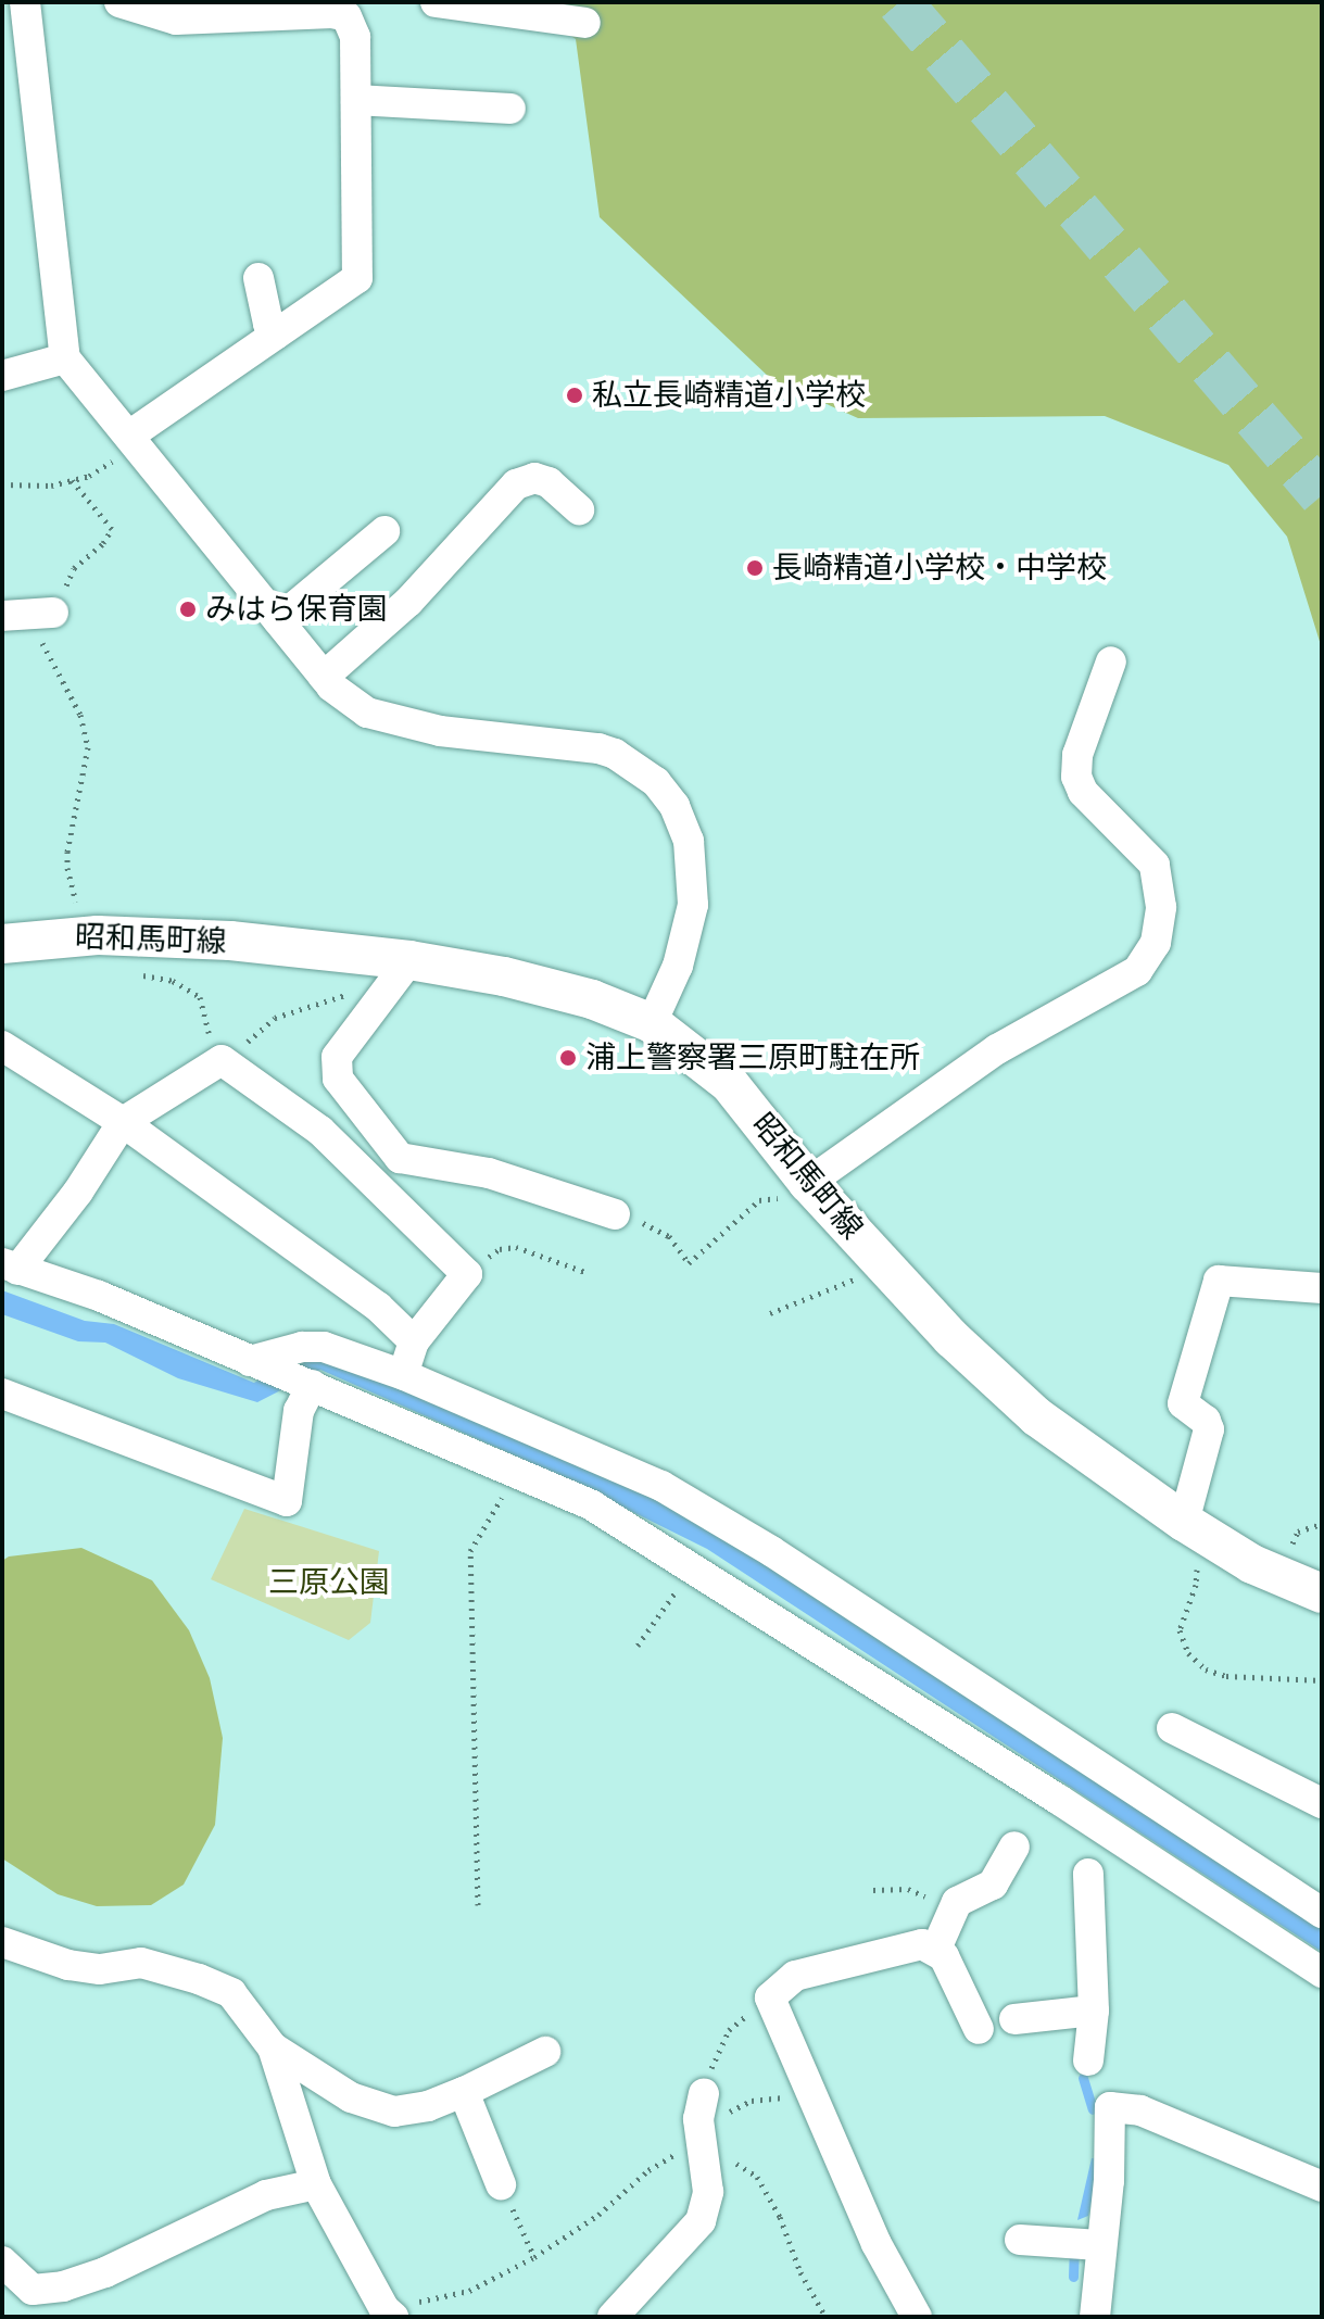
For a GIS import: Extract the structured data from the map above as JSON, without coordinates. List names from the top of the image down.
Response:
{
  "streets": {
    "main road": ["昭和馬町線"]
  },
  "parks": ["三原公園"],
  "places": [
    "私立長崎精道小学校",
    "長崎精道小学校・中学校",
    "みはら保育園",
    "浦上警察署三原町駐在所"
  ]
}
